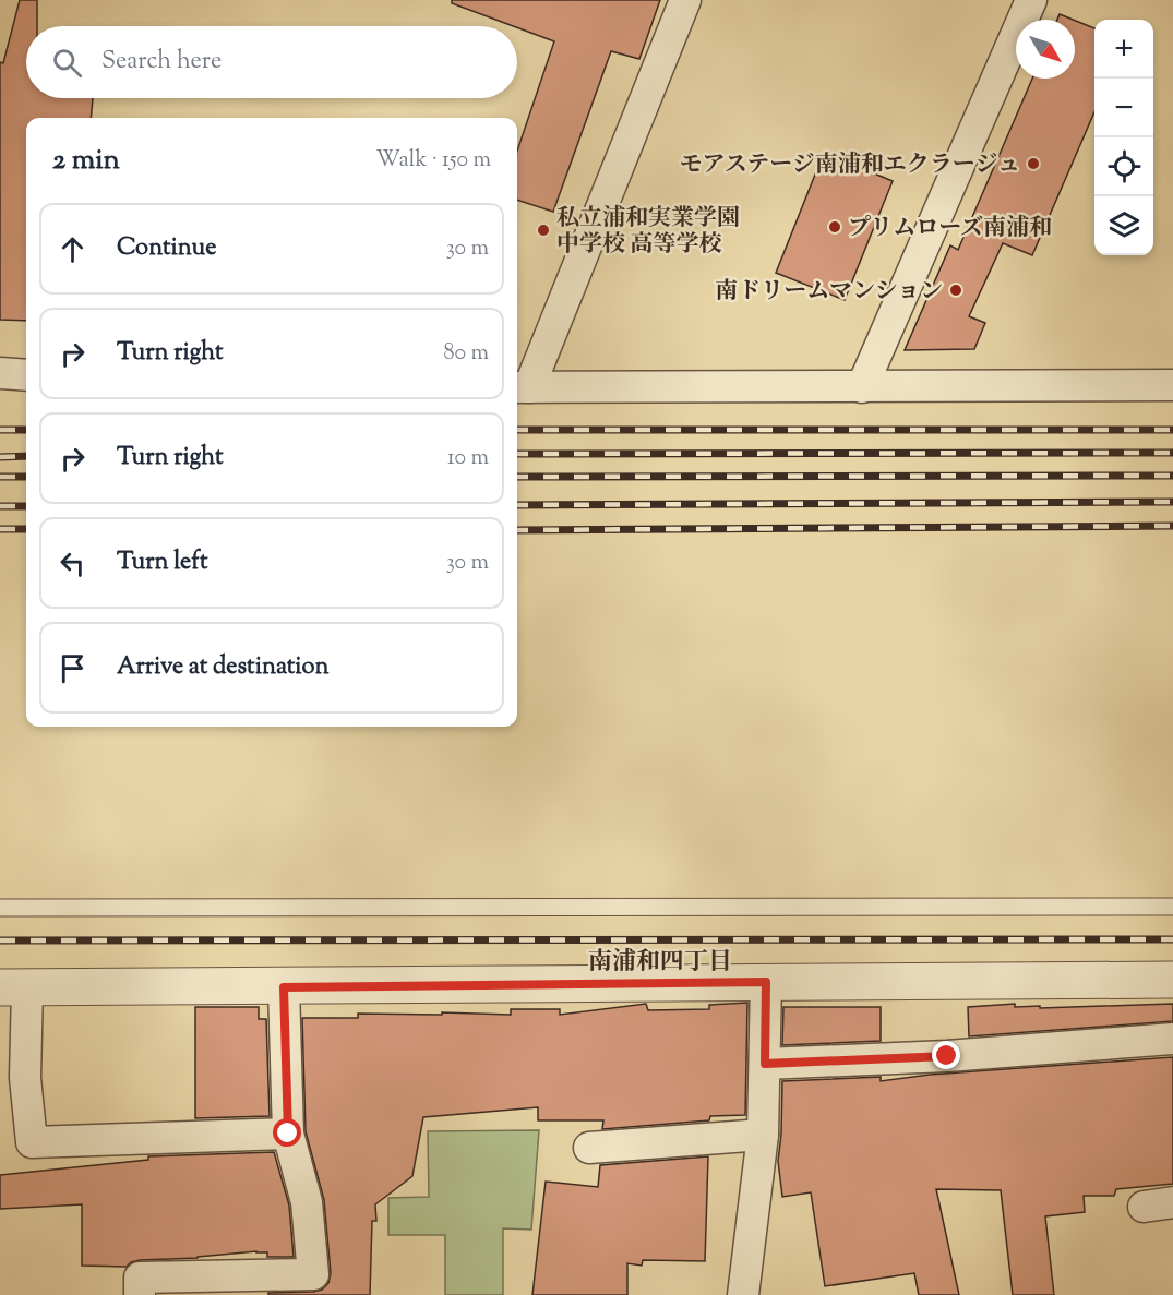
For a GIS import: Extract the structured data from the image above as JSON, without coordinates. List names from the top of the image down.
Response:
{
  "districts": ["南浦和四丁目"],
  "places": [
    "モアステージ南浦和エクラージュ",
    "プリムローズ南浦和",
    "私立浦和実業学園 中学校 高等学校",
    "南ドリームマンション"
  ],
  "north": "bottom right",
  "page": {
    "map_buttons": ["+", "−"],
    "search": "Search here",
    "heading": ["2 min", "Walk · 150 m"],
    "list": [
      ["Continue", "30 m"],
      ["Turn right", "80 m"],
      ["Turn right", "10 m"],
      ["Turn left", "30 m"],
      "Arrive at destination"
    ]
  }
}
